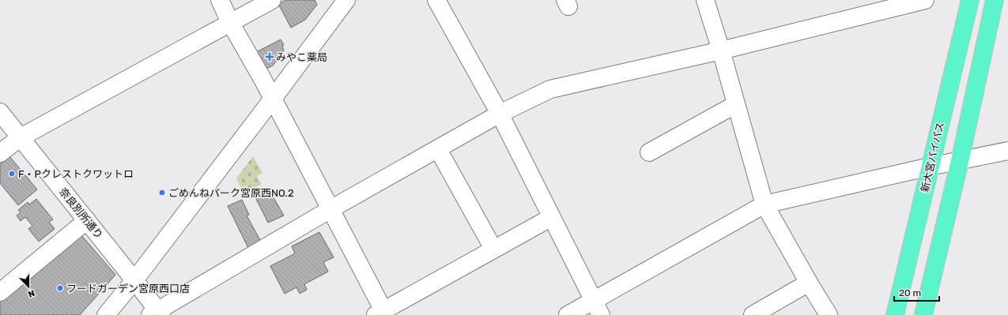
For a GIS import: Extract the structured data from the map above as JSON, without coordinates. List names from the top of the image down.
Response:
{
  "streets": {
    "highway": ["新大宮バイパス"],
    "street": ["奈良別所通り"]
  },
  "places": {
    "health": ["みやこ薬局"],
    "other": ["F・Pクレストクワットロ", "ごめんねパーク宮原西NO.2", "フードガーデン宮原西口店"]
  },
  "scale_bar": "20 m",
  "north": "bottom"
}
